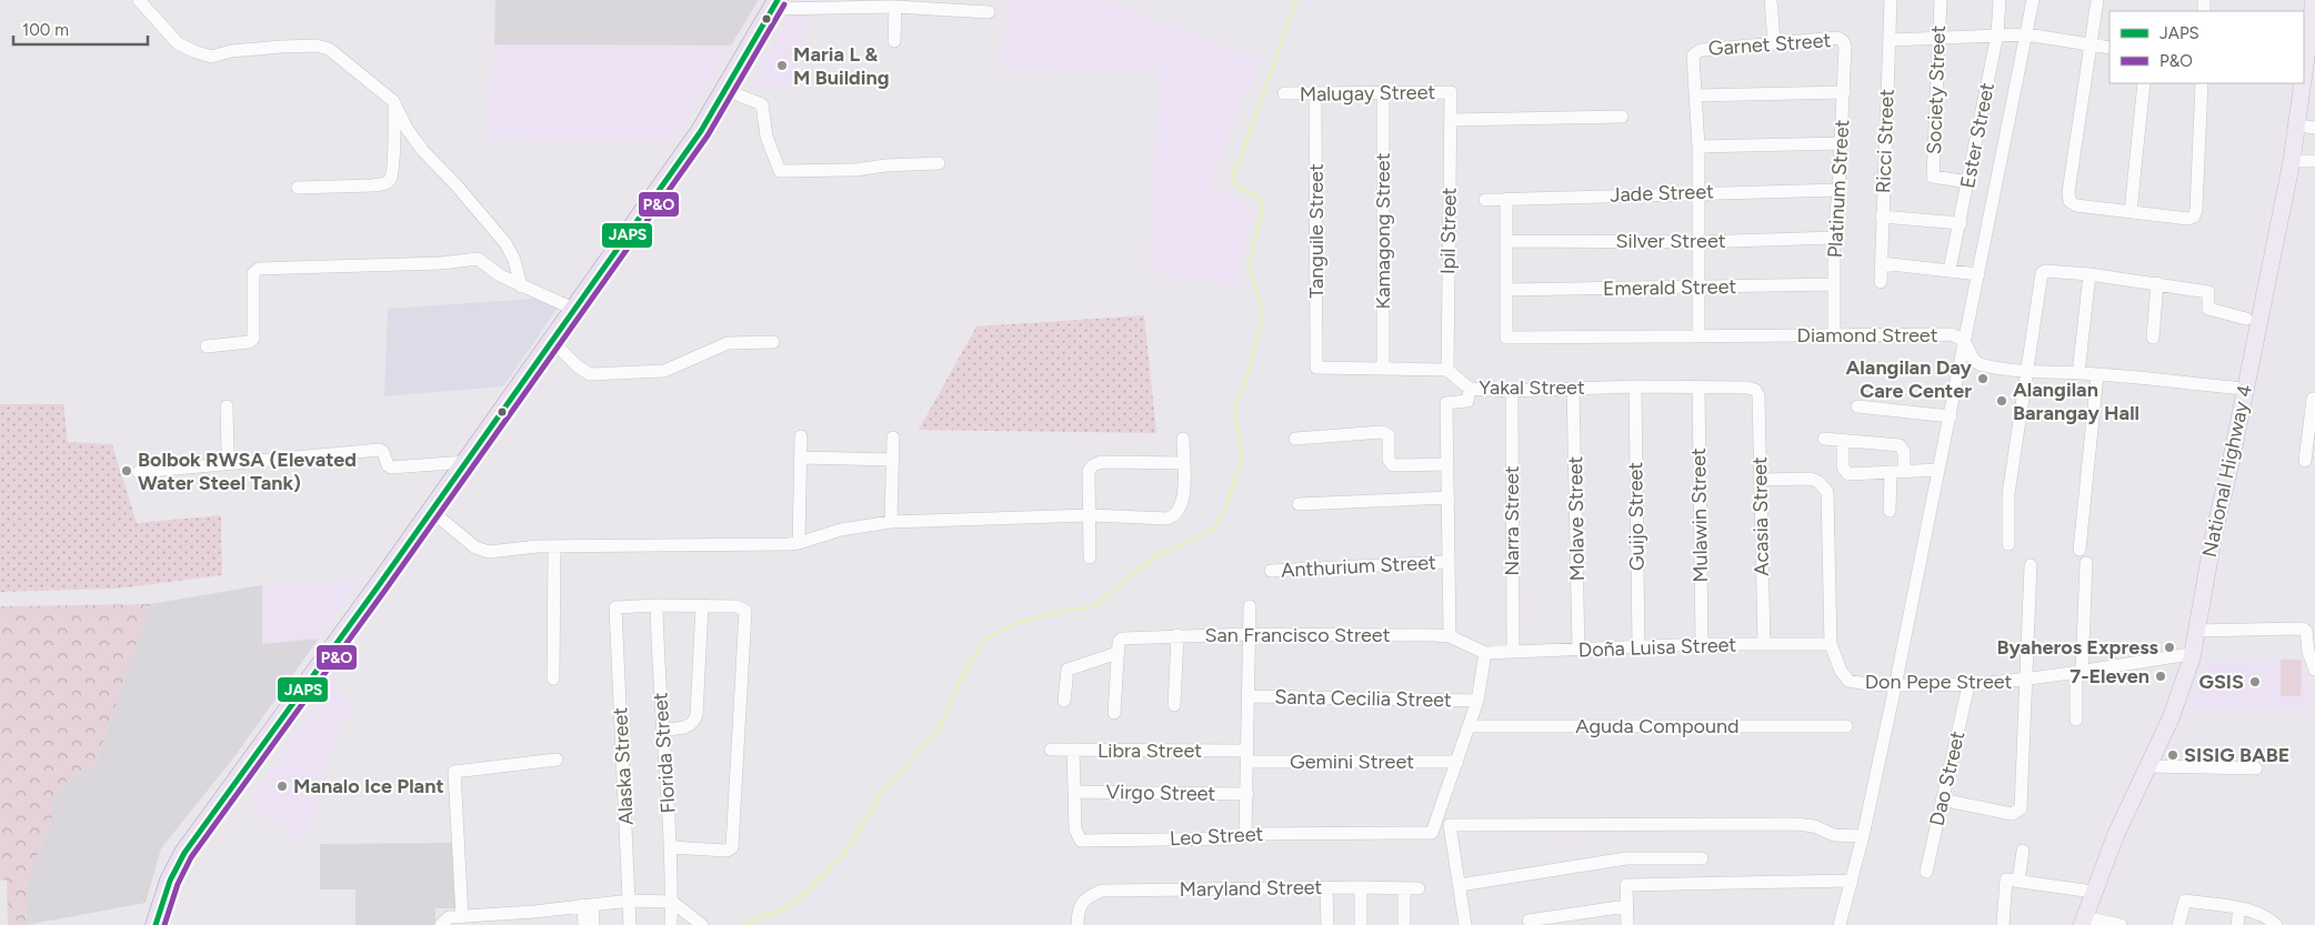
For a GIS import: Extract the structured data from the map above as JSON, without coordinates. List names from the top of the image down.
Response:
{
  "streets": {
    "main road": ["National Highway 4"],
    "street": [
      "Garnet Street",
      "Society Street",
      "Malugay Street",
      "Ester Street",
      "Ricci Street",
      "Platinum Street",
      "Jade Street",
      "Tanguile Street",
      "Kamagong Street",
      "Ipil Street",
      "Silver Street",
      "Emerald Street",
      "Diamond Street",
      "Yakal Street",
      "Mulawin Street",
      "Guijo Street",
      "Acasia Street",
      "Molave Street",
      "Narra Street",
      "Anthurium Street",
      "San Francisco Street",
      "Doña Luisa Street",
      "Don Pepe Street",
      "Santa Cecilia Street",
      "Aguda Compound",
      "Libra Street",
      "Florida Street",
      "Gemini Street",
      "Alaska Street",
      "Dao Street",
      "Virgo Street",
      "Leo Street",
      "Maryland Street"
    ]
  },
  "crossings": [
    ["Garnet Street", "Platinum Street"],
    ["Society Street", "Ester Street"],
    ["Malugay Street", "Tanguile Street"],
    ["Malugay Street", "Kamagong Street"],
    ["Malugay Street", "Ipil Street"],
    ["Platinum Street", "Jade Street"],
    ["Platinum Street", "Silver Street"],
    ["Platinum Street", "Emerald Street"],
    ["Platinum Street", "Diamond Street"],
    ["Tanguile Street", "Kamagong Street"],
    ["Ipil Street", "Yakal Street"],
    ["Emerald Street", "Diamond Street"],
    ["Diamond Street", "National Highway 4"],
    ["Yakal Street", "Mulawin Street"],
    ["Yakal Street", "Guijo Street"],
    ["Yakal Street", "Acasia Street"],
    ["Yakal Street", "Molave Street"],
    ["Yakal Street", "Narra Street"],
    ["National Highway 4", "Don Pepe Street"],
    ["Mulawin Street", "Doña Luisa Street"],
    ["Guijo Street", "Doña Luisa Street"],
    ["Acasia Street", "Doña Luisa Street"],
    ["Acasia Street", "Don Pepe Street"],
    ["Molave Street", "Doña Luisa Street"],
    ["Narra Street", "Doña Luisa Street"],
    ["San Francisco Street", "Doña Luisa Street"],
    ["Doña Luisa Street", "Don Pepe Street"],
    ["Don Pepe Street", "Dao Street"],
    ["Libra Street", "Gemini Street"],
    ["Libra Street", "Leo Street"],
    ["Florida Street", "Alaska Street"],
    ["Gemini Street", "Leo Street"],
    ["Virgo Street", "Leo Street"]
  ],
  "places": [
    "Maria L & M Building",
    "Alangilan Day Care Center",
    "Alangilan Barangay Hall",
    "Bolbok RWSA (Elevated Water Steel Tank)",
    "Byaheros Express",
    "7-Eleven",
    "GSIS",
    "SISIG BABE",
    "Manalo Ice Plant"
  ],
  "lines": ["transit line JAPS", "transit line P&O"],
  "legend": ["JAPS", "P&O"],
  "scale_bar": "100 m"
}
